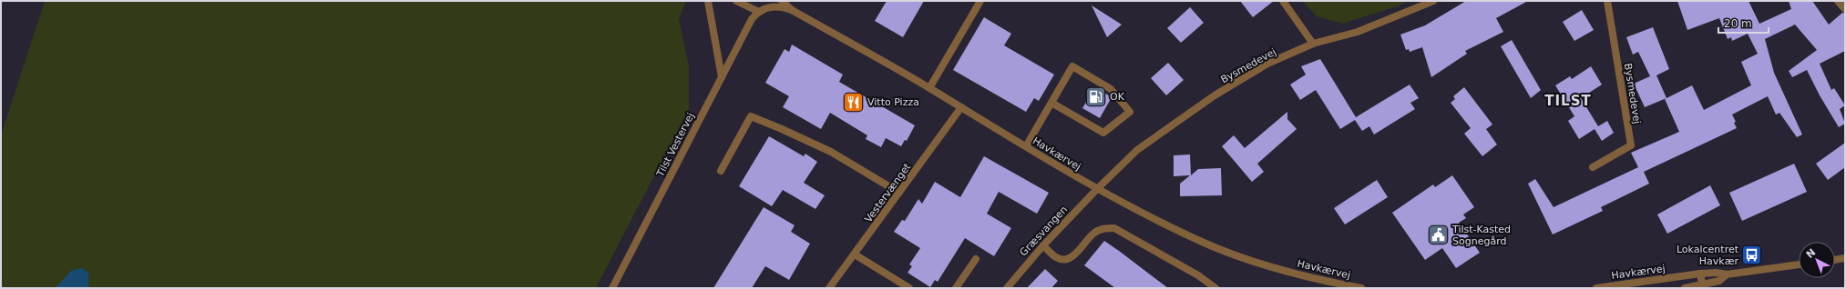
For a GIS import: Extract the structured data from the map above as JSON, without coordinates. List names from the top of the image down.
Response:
{
  "streets": {
    "street": [
      "Bysmedevej",
      "Tilst Vestervej",
      "Havkærvej",
      "Vestervænget",
      "Græsvangen"
    ]
  },
  "crossings": [
    ["Bysmedevej", "Havkærvej"],
    ["Bysmedevej", "Græsvangen"],
    ["Tilst Vestervej", "Havkærvej"],
    ["Havkærvej", "Vestervænget"],
    ["Havkærvej", "Græsvangen"]
  ],
  "districts": ["TILST"],
  "places": {
    "fuel station": ["OK"],
    "restaurant": ["Vitto Pizza"],
    "public building": ["Tilst-Kasted Sognegård"],
    "bus stop": ["Lokalcentret Havkær"]
  },
  "scale_bar": "20 m",
  "north": "top left"
}
